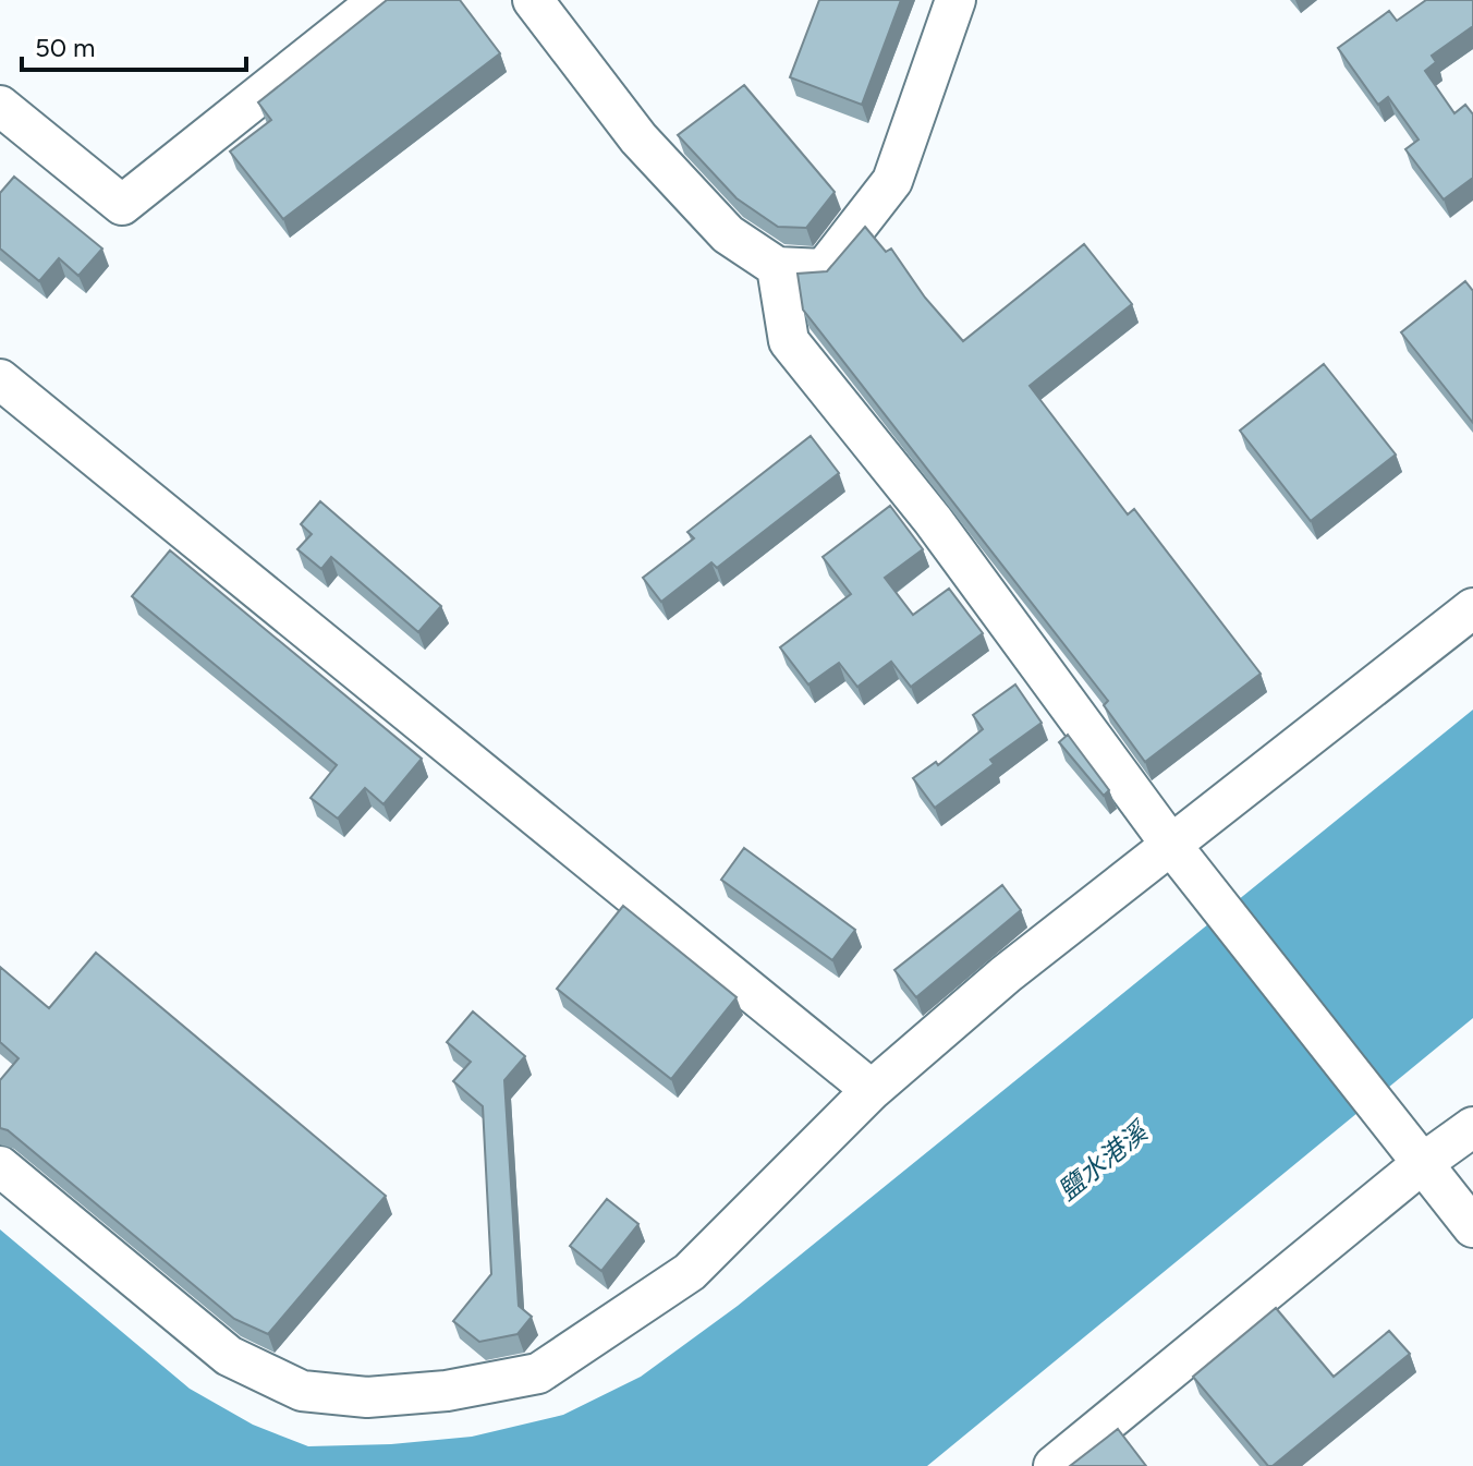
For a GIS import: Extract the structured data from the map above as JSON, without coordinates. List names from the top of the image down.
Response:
{
  "water": ["鹽水港溪"],
  "scale_bar": "50 m"
}
